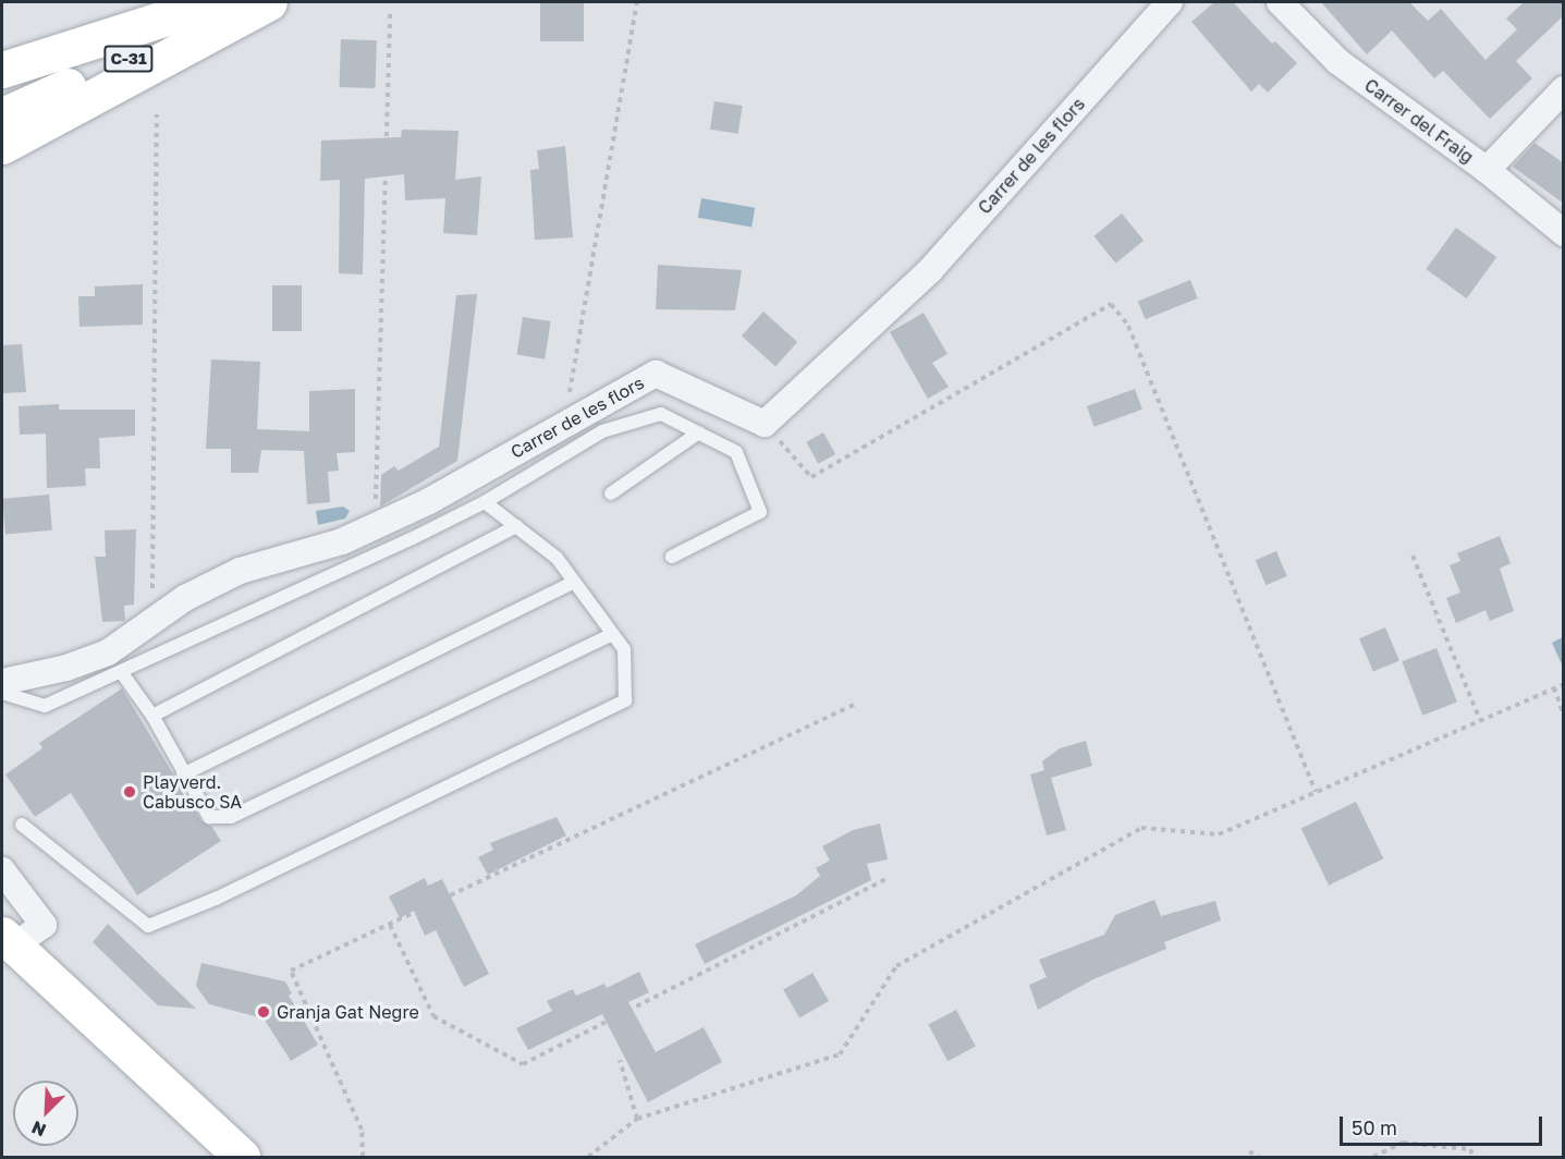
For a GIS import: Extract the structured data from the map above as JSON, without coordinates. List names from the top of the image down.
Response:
{
  "streets": {
    "main road": ["C-31"],
    "street": ["Carrer del Fraig", "Carrer de les flors"]
  },
  "places": ["Playverd. Cabusco SA", "Granja Gat Negre"],
  "scale_bar": "50 m",
  "north": "bottom left"
}
